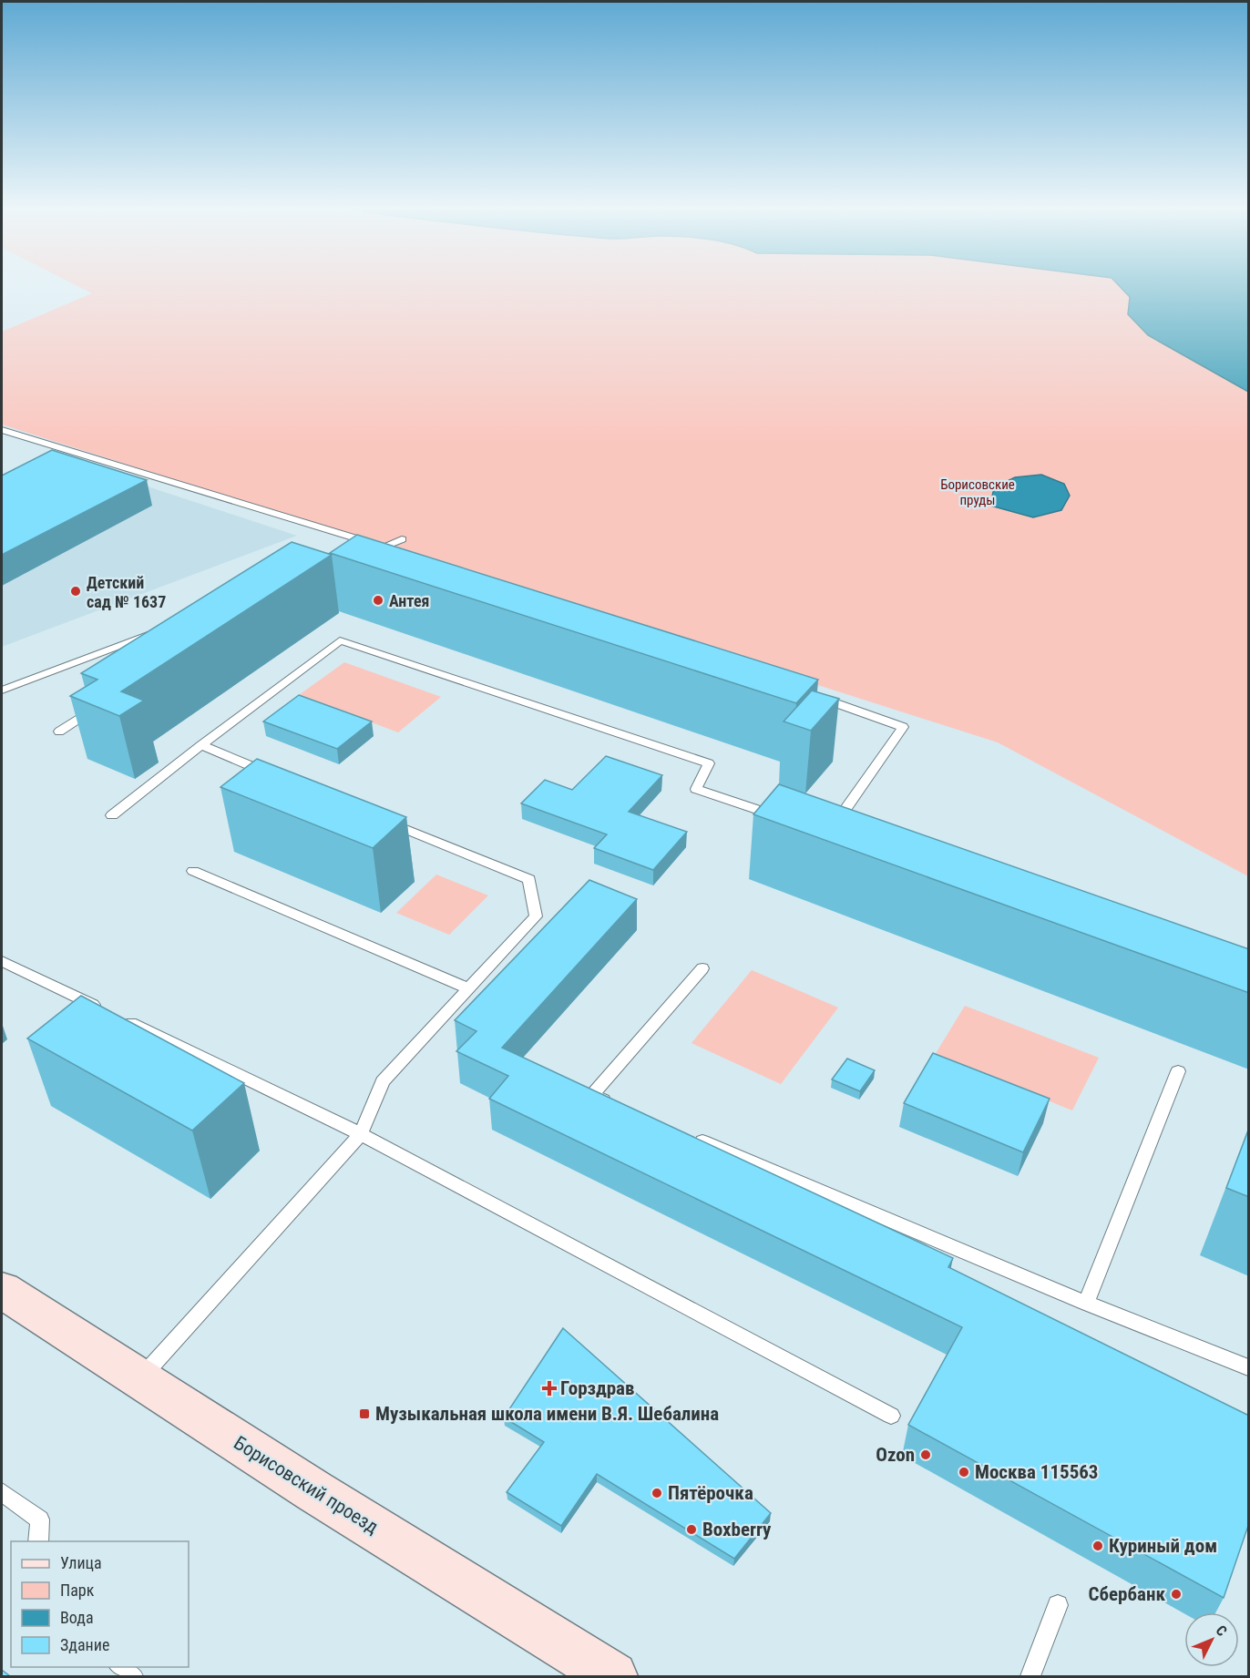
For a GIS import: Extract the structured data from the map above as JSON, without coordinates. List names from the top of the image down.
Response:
{
  "streets": {
    "street": ["Борисовский проезд"]
  },
  "parks": ["Борисовские пруды"],
  "places": {
    "other": [
      "Детский сад № 1637",
      "Антея",
      "Ozon",
      "Москва 115563",
      "Пятёрочка",
      "Boxberry",
      "Куриный дом",
      "Сбербанк"
    ],
    "health": ["Горздрав"],
    "transit": ["Музыкальная школа имени В.Я. Шебалина"]
  },
  "legend": [
    "Улица",
    "Парк",
    "Вода",
    "Здание"
  ],
  "north": "top right"
}
